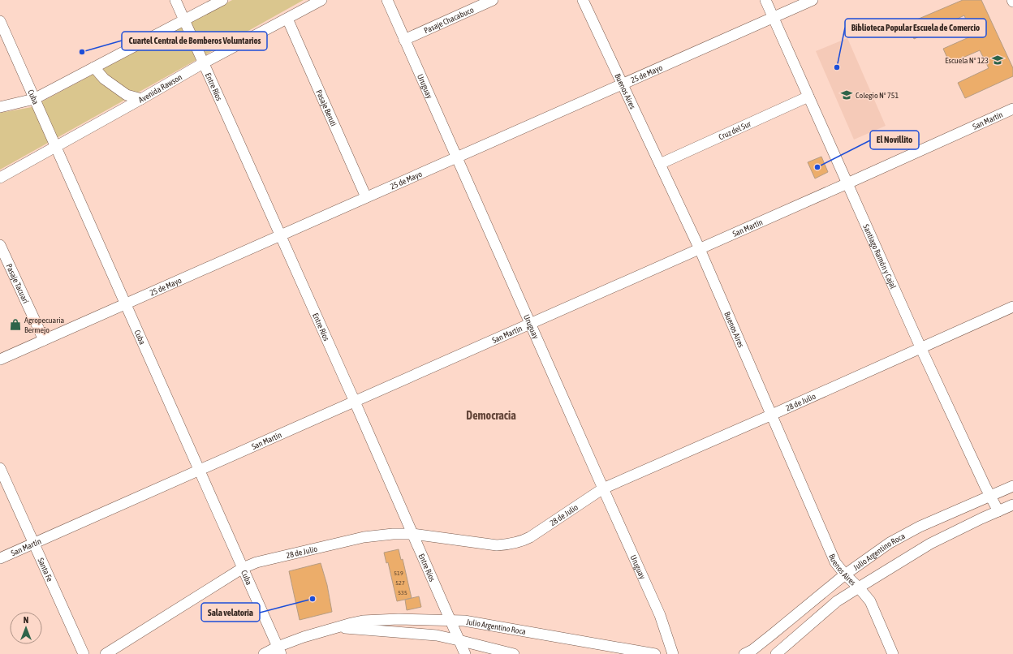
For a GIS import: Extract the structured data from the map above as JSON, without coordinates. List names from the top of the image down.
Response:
{
  "streets": {
    "street": [
      "Pasaje Chacabuco",
      "25 de Mayo",
      "Uruguay",
      "Entre Ríos",
      "Avenida Rawson",
      "Buenos Aires",
      "Cuba",
      "Pasaje Beruti",
      "San Martín",
      "Cruz del Sur",
      "Santiago Ramón y Cajal",
      "Pasaje Tacuarí",
      "28 de Julio",
      "Julio Argentino Roca",
      "Santa Fe"
    ]
  },
  "crossings": [
    ["Pasaje Chacabuco", "Uruguay"],
    ["25 de Mayo", "Uruguay"],
    ["25 de Mayo", "Entre Ríos"],
    ["25 de Mayo", "Buenos Aires"],
    ["25 de Mayo", "Cuba"],
    ["25 de Mayo", "Pasaje Beruti"],
    ["25 de Mayo", "Santiago Ramón y Cajal"],
    ["25 de Mayo", "Pasaje Tacuarí"],
    ["Uruguay", "San Martín"],
    ["Uruguay", "28 de Julio"],
    ["Entre Ríos", "Avenida Rawson"],
    ["Entre Ríos", "San Martín"],
    ["Entre Ríos", "28 de Julio"],
    ["Entre Ríos", "Julio Argentino Roca"],
    ["Avenida Rawson", "Cuba"],
    ["Avenida Rawson", "Pasaje Beruti"],
    ["Buenos Aires", "San Martín"],
    ["Buenos Aires", "Cruz del Sur"],
    ["Buenos Aires", "28 de Julio"],
    ["Buenos Aires", "Julio Argentino Roca"],
    ["Cuba", "San Martín"],
    ["Cuba", "28 de Julio"],
    ["Cuba", "Julio Argentino Roca"],
    ["San Martín", "Santiago Ramón y Cajal"],
    ["San Martín", "Santa Fe"],
    ["Cruz del Sur", "Santiago Ramón y Cajal"],
    ["Santiago Ramón y Cajal", "28 de Julio"],
    ["Santiago Ramón y Cajal", "Julio Argentino Roca"]
  ],
  "districts": ["Democracia"],
  "places": {
    "other": [
      "Cuartel Central de Bomberos Voluntarios",
      "Biblioteca Popular Escuela de Comercio",
      "El Novillito",
      "Sala velatoria"
    ],
    "school or university": ["Escuela N° 123", "Colegio N° 751"],
    "shop": ["Agropecuaria Bermejo"]
  },
  "house_numbers": ["519", "527", "535"],
  "north": "top"
}
